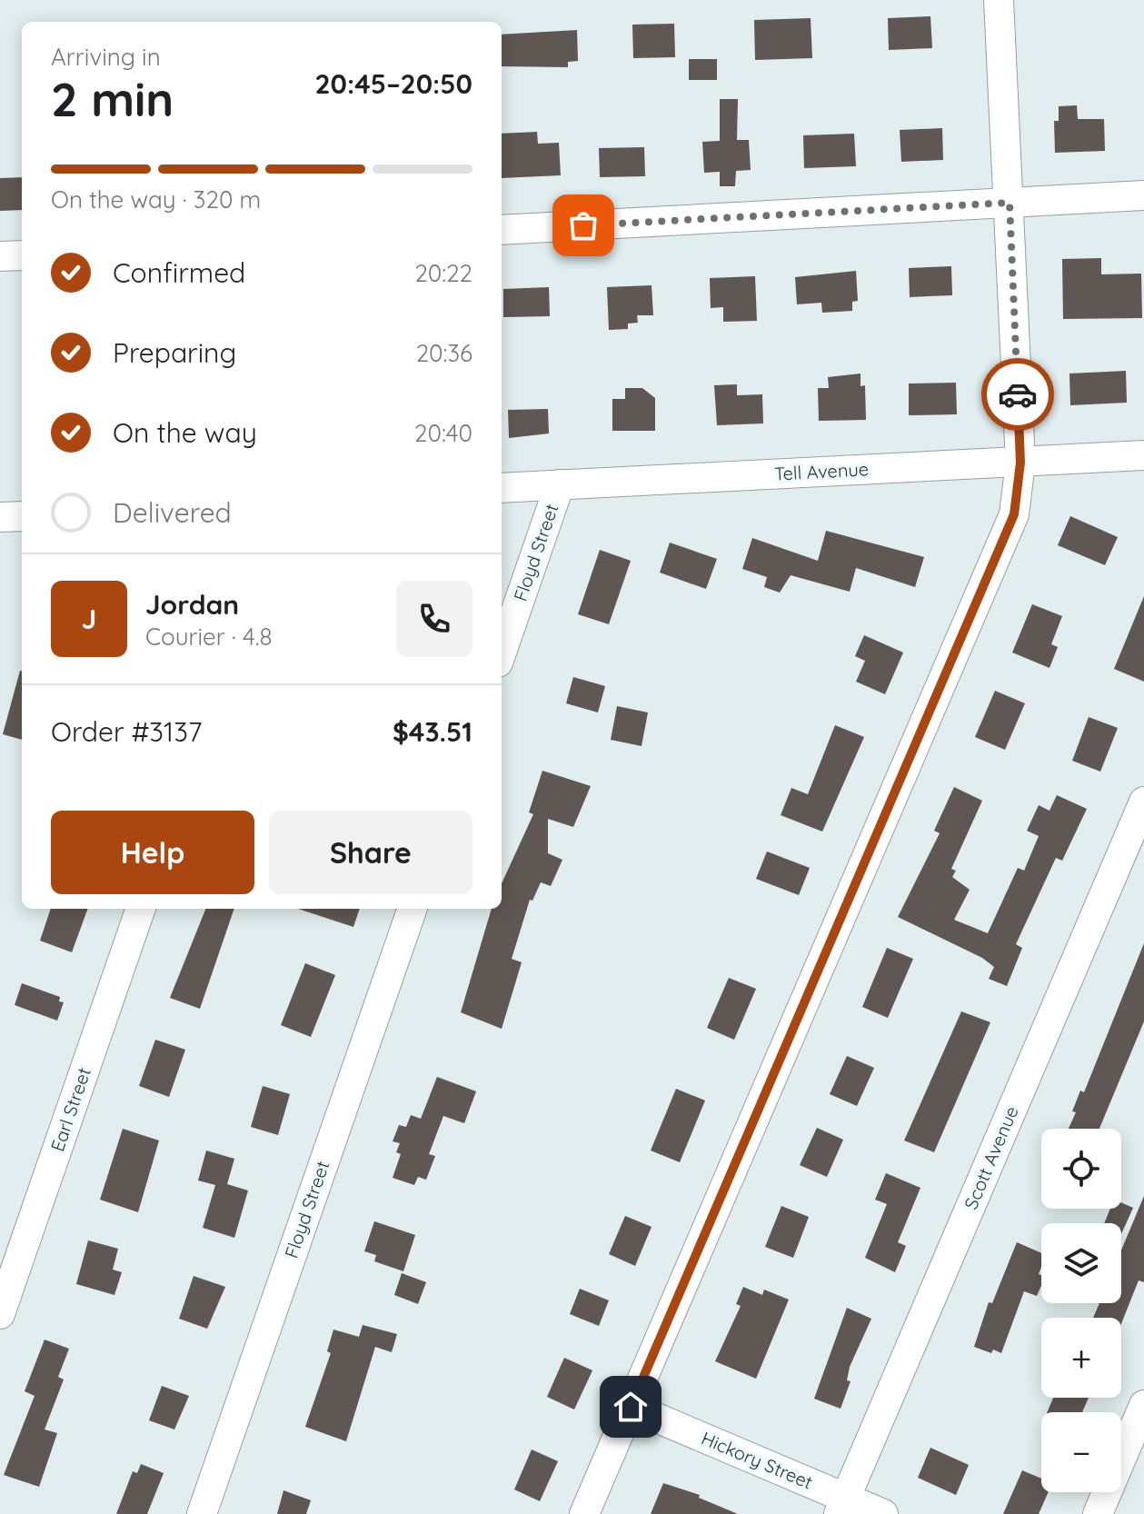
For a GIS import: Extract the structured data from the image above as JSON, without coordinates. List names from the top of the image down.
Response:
{
  "streets": {
    "street": [
      "Tell Avenue",
      "Floyd Street",
      "Earl Street",
      "Scott Avenue",
      "Hickory Street"
    ]
  },
  "crossings": [
    ["Tell Avenue", "Floyd Street"],
    ["Scott Avenue", "Hickory Street"]
  ],
  "page": {
    "heading": ["2 min", "Arriving in", "20:45–20:50"],
    "panel": [
      "Jordan",
      "Courier · 4.8",
      "Order #3137",
      "$43.51"
    ],
    "bar": "On the way · 320 m",
    "list": [
      ["Confirmed", "20:22"],
      ["Preparing", "20:36"],
      ["On the way", "20:40"],
      "Delivered"
    ],
    "round": "J",
    "buttons": ["Help", "Share"],
    "map_buttons": ["+", "−"]
  }
}
